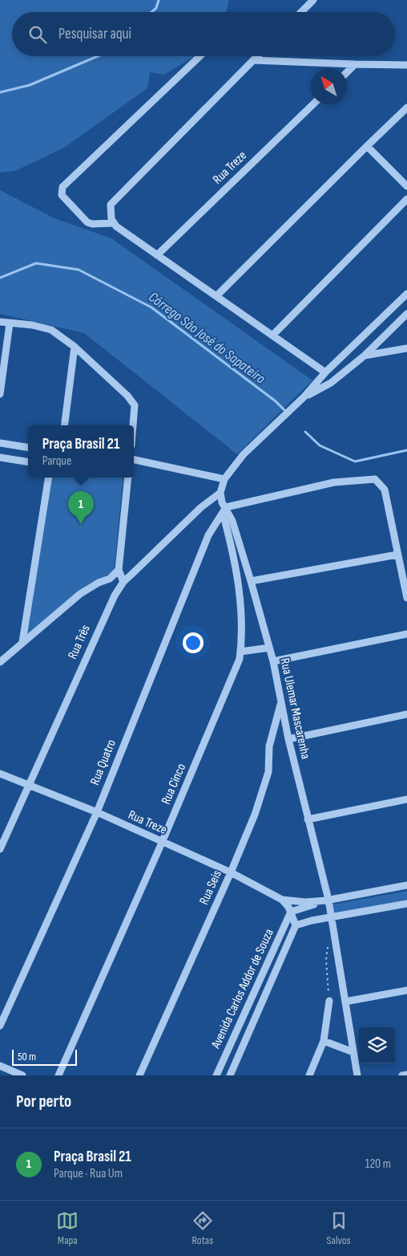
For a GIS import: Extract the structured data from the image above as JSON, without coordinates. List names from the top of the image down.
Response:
{
  "streets": {
    "street": [
      "Rua Treze",
      "Rua Três",
      "Rua Ulemar Mascarenha",
      "Rua Quatro",
      "Rua Cinco",
      "Rua Seis",
      "Avenida Carlos Addor de Souza"
    ]
  },
  "crossings": [
    ["Rua Treze", "Rua Três"],
    ["Rua Treze", "Rua Quatro"],
    ["Rua Treze", "Rua Cinco"],
    ["Rua Treze", "Rua Seis"],
    ["Rua Ulemar Mascarenha", "Rua Quatro"],
    ["Rua Ulemar Mascarenha", "Rua Cinco"],
    ["Rua Ulemar Mascarenha", "Rua Seis"],
    ["Rua Quatro", "Rua Cinco"]
  ],
  "water": ["Córrego São José do Sapateiro"],
  "scale_bar": "50 m",
  "north": "top left",
  "page": {
    "search": "Pesquisar aqui",
    "popup": ["Praça Brasil 21", "Parque"],
    "pins": "1",
    "scale": "50 m",
    "heading": "Por perto",
    "list": [
      {
        "mark": "1",
        "name": "Praça Brasil 21",
        "note": "Parque · Rua Um",
        "value": "120 m"
      }
    ],
    "nav": ["Mapa", "Rotas", "Salvos"]
  }
}
